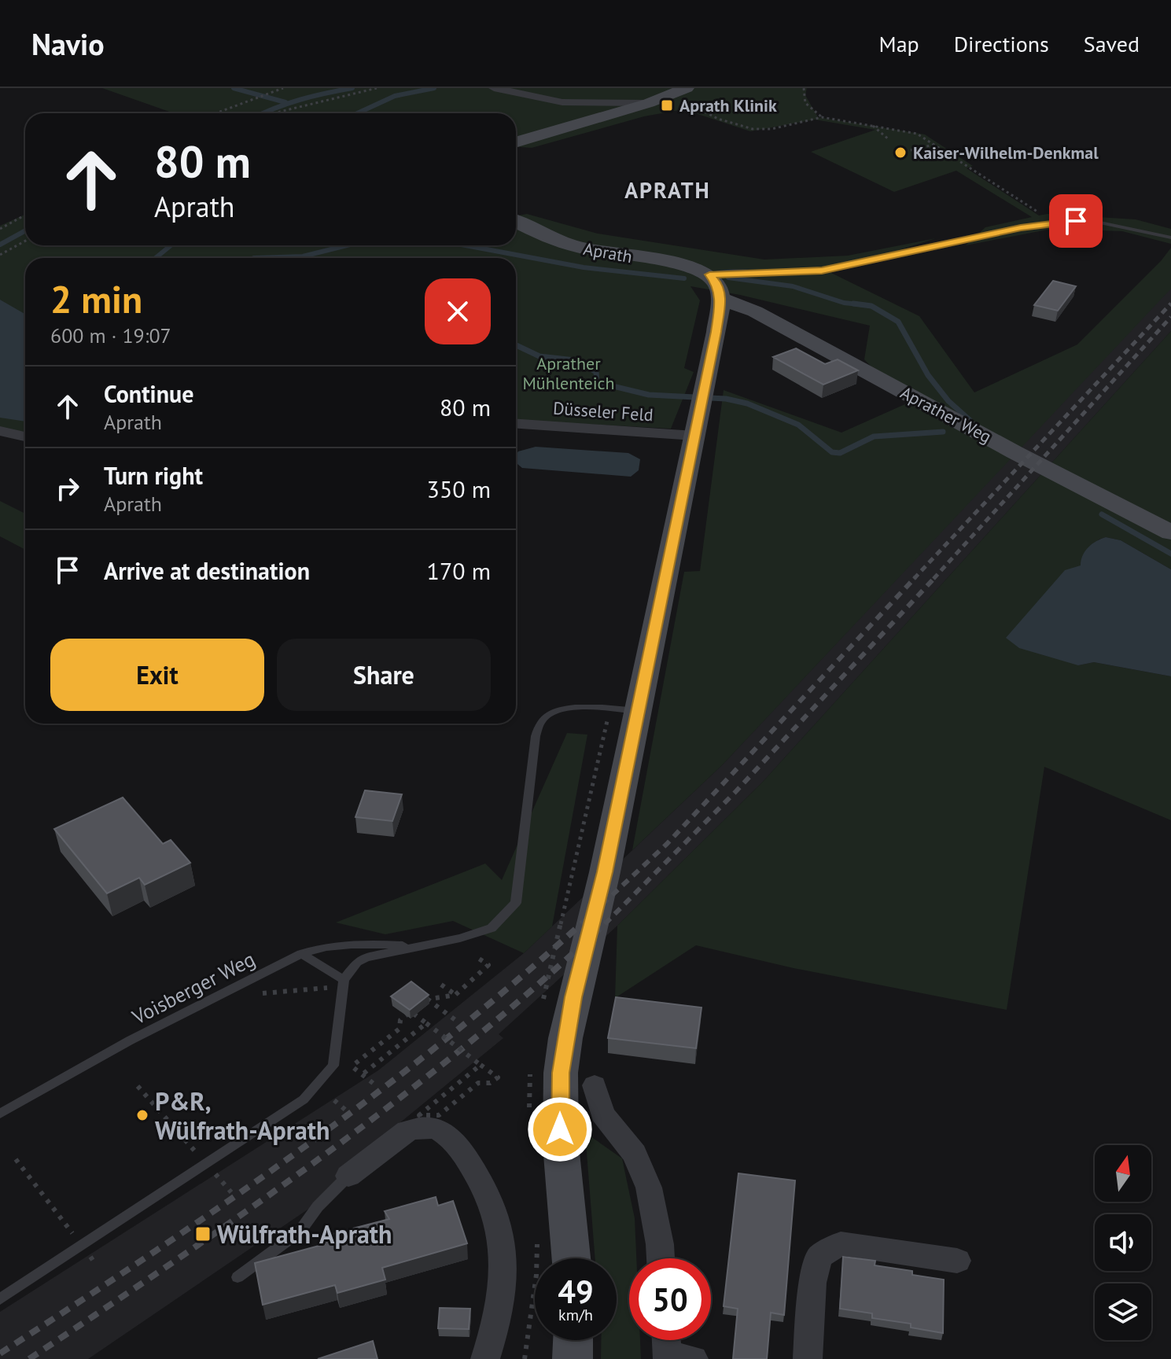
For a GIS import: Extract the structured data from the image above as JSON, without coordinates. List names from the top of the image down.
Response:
{
  "streets": {
    "main road": ["Aprath", "Aprather Weg"],
    "street": ["Düsseler Feld"],
    "lane": ["Voisberger Weg"]
  },
  "districts": ["APRATH"],
  "parks": ["Aprather Mühlenteich"],
  "places": {
    "transit": ["Aprath Klinik", "Wülfrath-Aprath"],
    "other": ["Kaiser-Wilhelm-Denkmal", "P&R, Wülfrath-Aprath"]
  },
  "north": "top",
  "page": {
    "header": "Navio",
    "nav": ["Map", "Directions", "Saved"],
    "turn": ["80 m", "Aprath"],
    "heading": ["2 min", "600 m · 19:07"],
    "list": [
      {
        "name": "Continue",
        "note": "Aprath",
        "value": "80 m"
      },
      {
        "name": "Turn right",
        "note": "Aprath",
        "value": "350 m"
      },
      {
        "name": "Arrive at destination",
        "value": "170 m"
      }
    ],
    "buttons": ["Exit", "Share"],
    "speed": "49 km/h",
    "limit": "50"
  }
}
